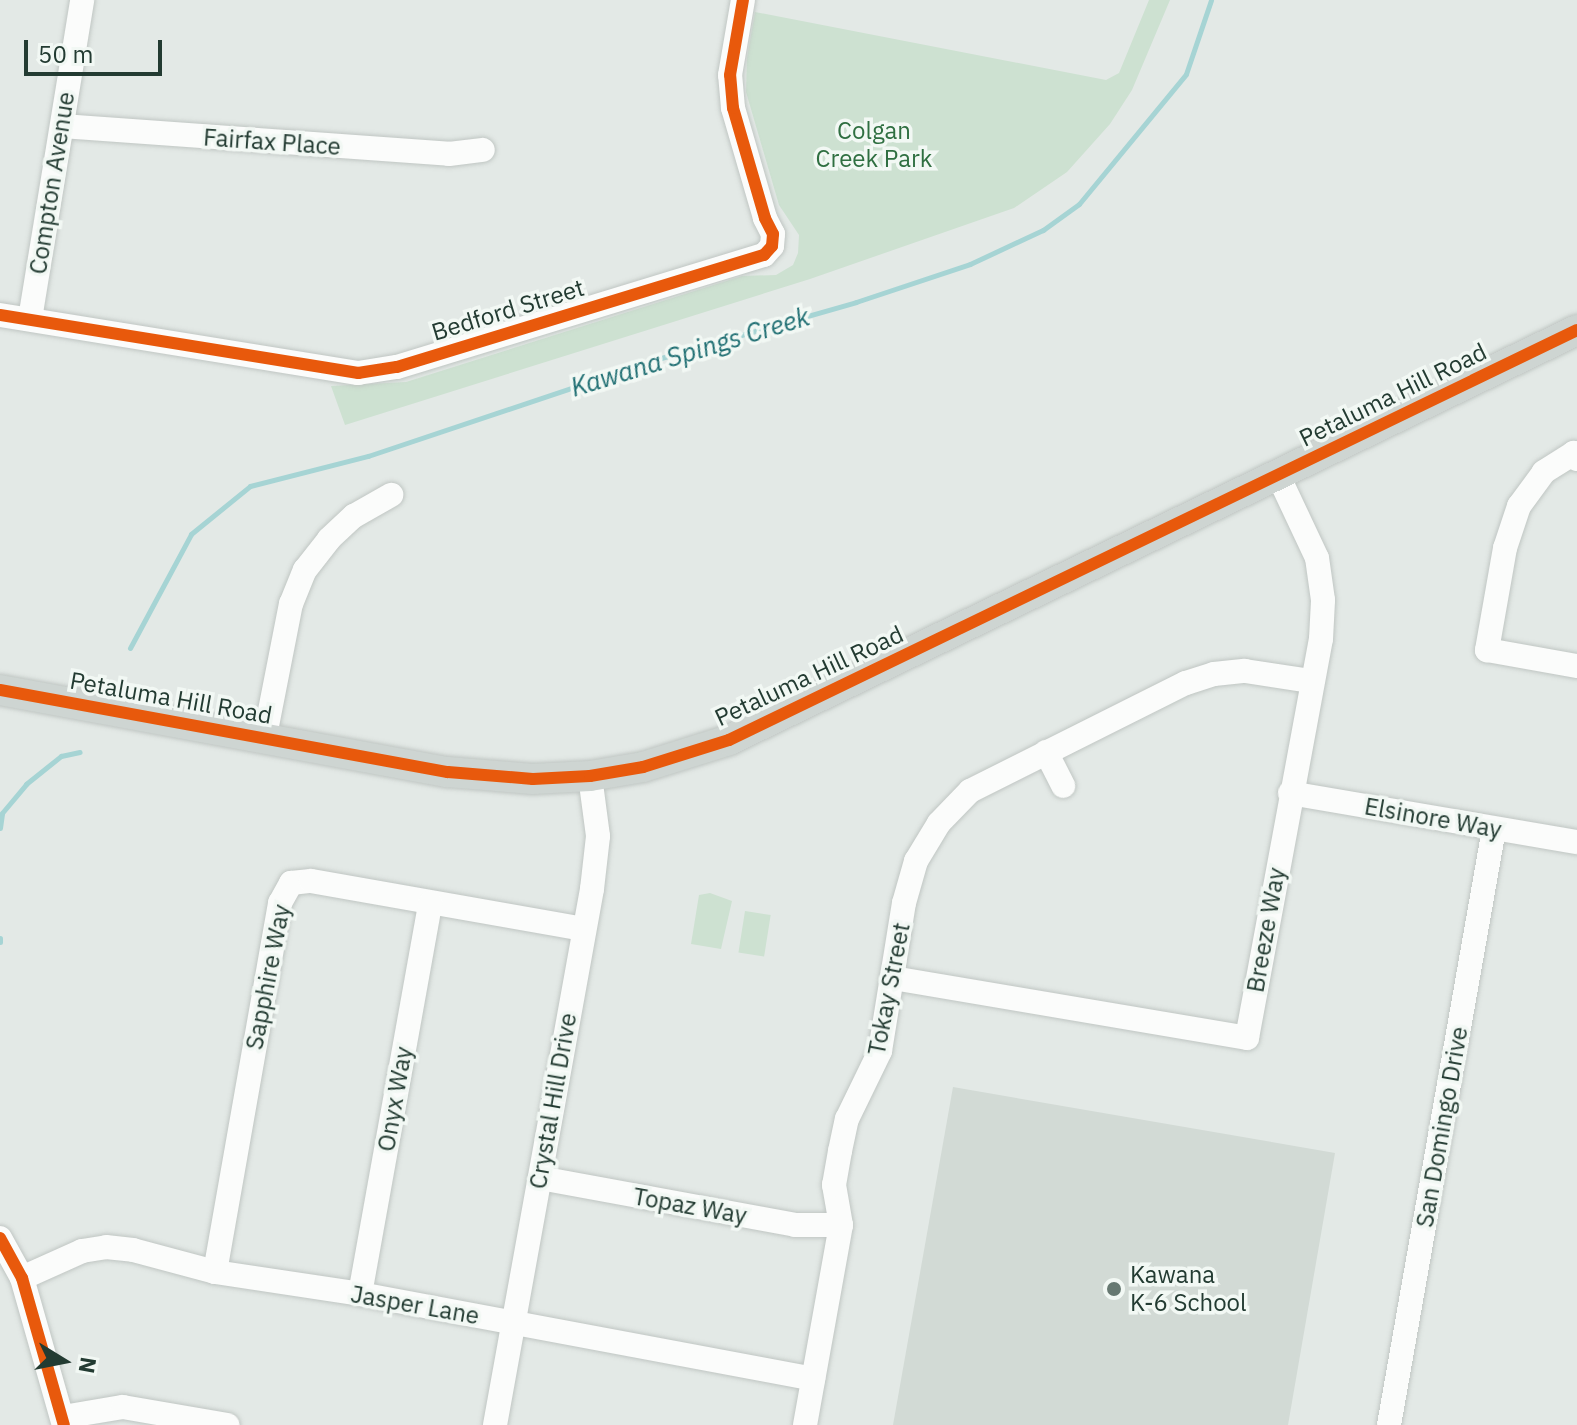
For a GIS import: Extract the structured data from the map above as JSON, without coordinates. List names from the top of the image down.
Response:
{
  "streets": {
    "main road": ["Petaluma Hill Road"],
    "street": [
      "Fairfax Place",
      "Compton Avenue",
      "Bedford Street",
      "Elsinore Way",
      "Breeze Way",
      "Sapphire Way",
      "Tokay Street",
      "Onyx Way",
      "Crystal Hill Drive",
      "San Domingo Drive",
      "Topaz Way",
      "Jasper Lane"
    ]
  },
  "crossings": [
    ["Fairfax Place", "Compton Avenue"],
    ["Compton Avenue", "Bedford Street"],
    ["Petaluma Hill Road", "Breeze Way"],
    ["Petaluma Hill Road", "Crystal Hill Drive"],
    ["Elsinore Way", "Breeze Way"],
    ["Elsinore Way", "San Domingo Drive"],
    ["Breeze Way", "Tokay Street"],
    ["Sapphire Way", "Onyx Way"],
    ["Sapphire Way", "Crystal Hill Drive"],
    ["Sapphire Way", "Jasper Lane"],
    ["Tokay Street", "Topaz Way"],
    ["Tokay Street", "Jasper Lane"],
    ["Onyx Way", "Jasper Lane"],
    ["Crystal Hill Drive", "Topaz Way"],
    ["Crystal Hill Drive", "Jasper Lane"]
  ],
  "water": ["Kawana Spings Creek"],
  "parks": ["Colgan Creek Park"],
  "places": ["Kawana K-6 School"],
  "scale_bar": "50 m",
  "north": "right"
}
